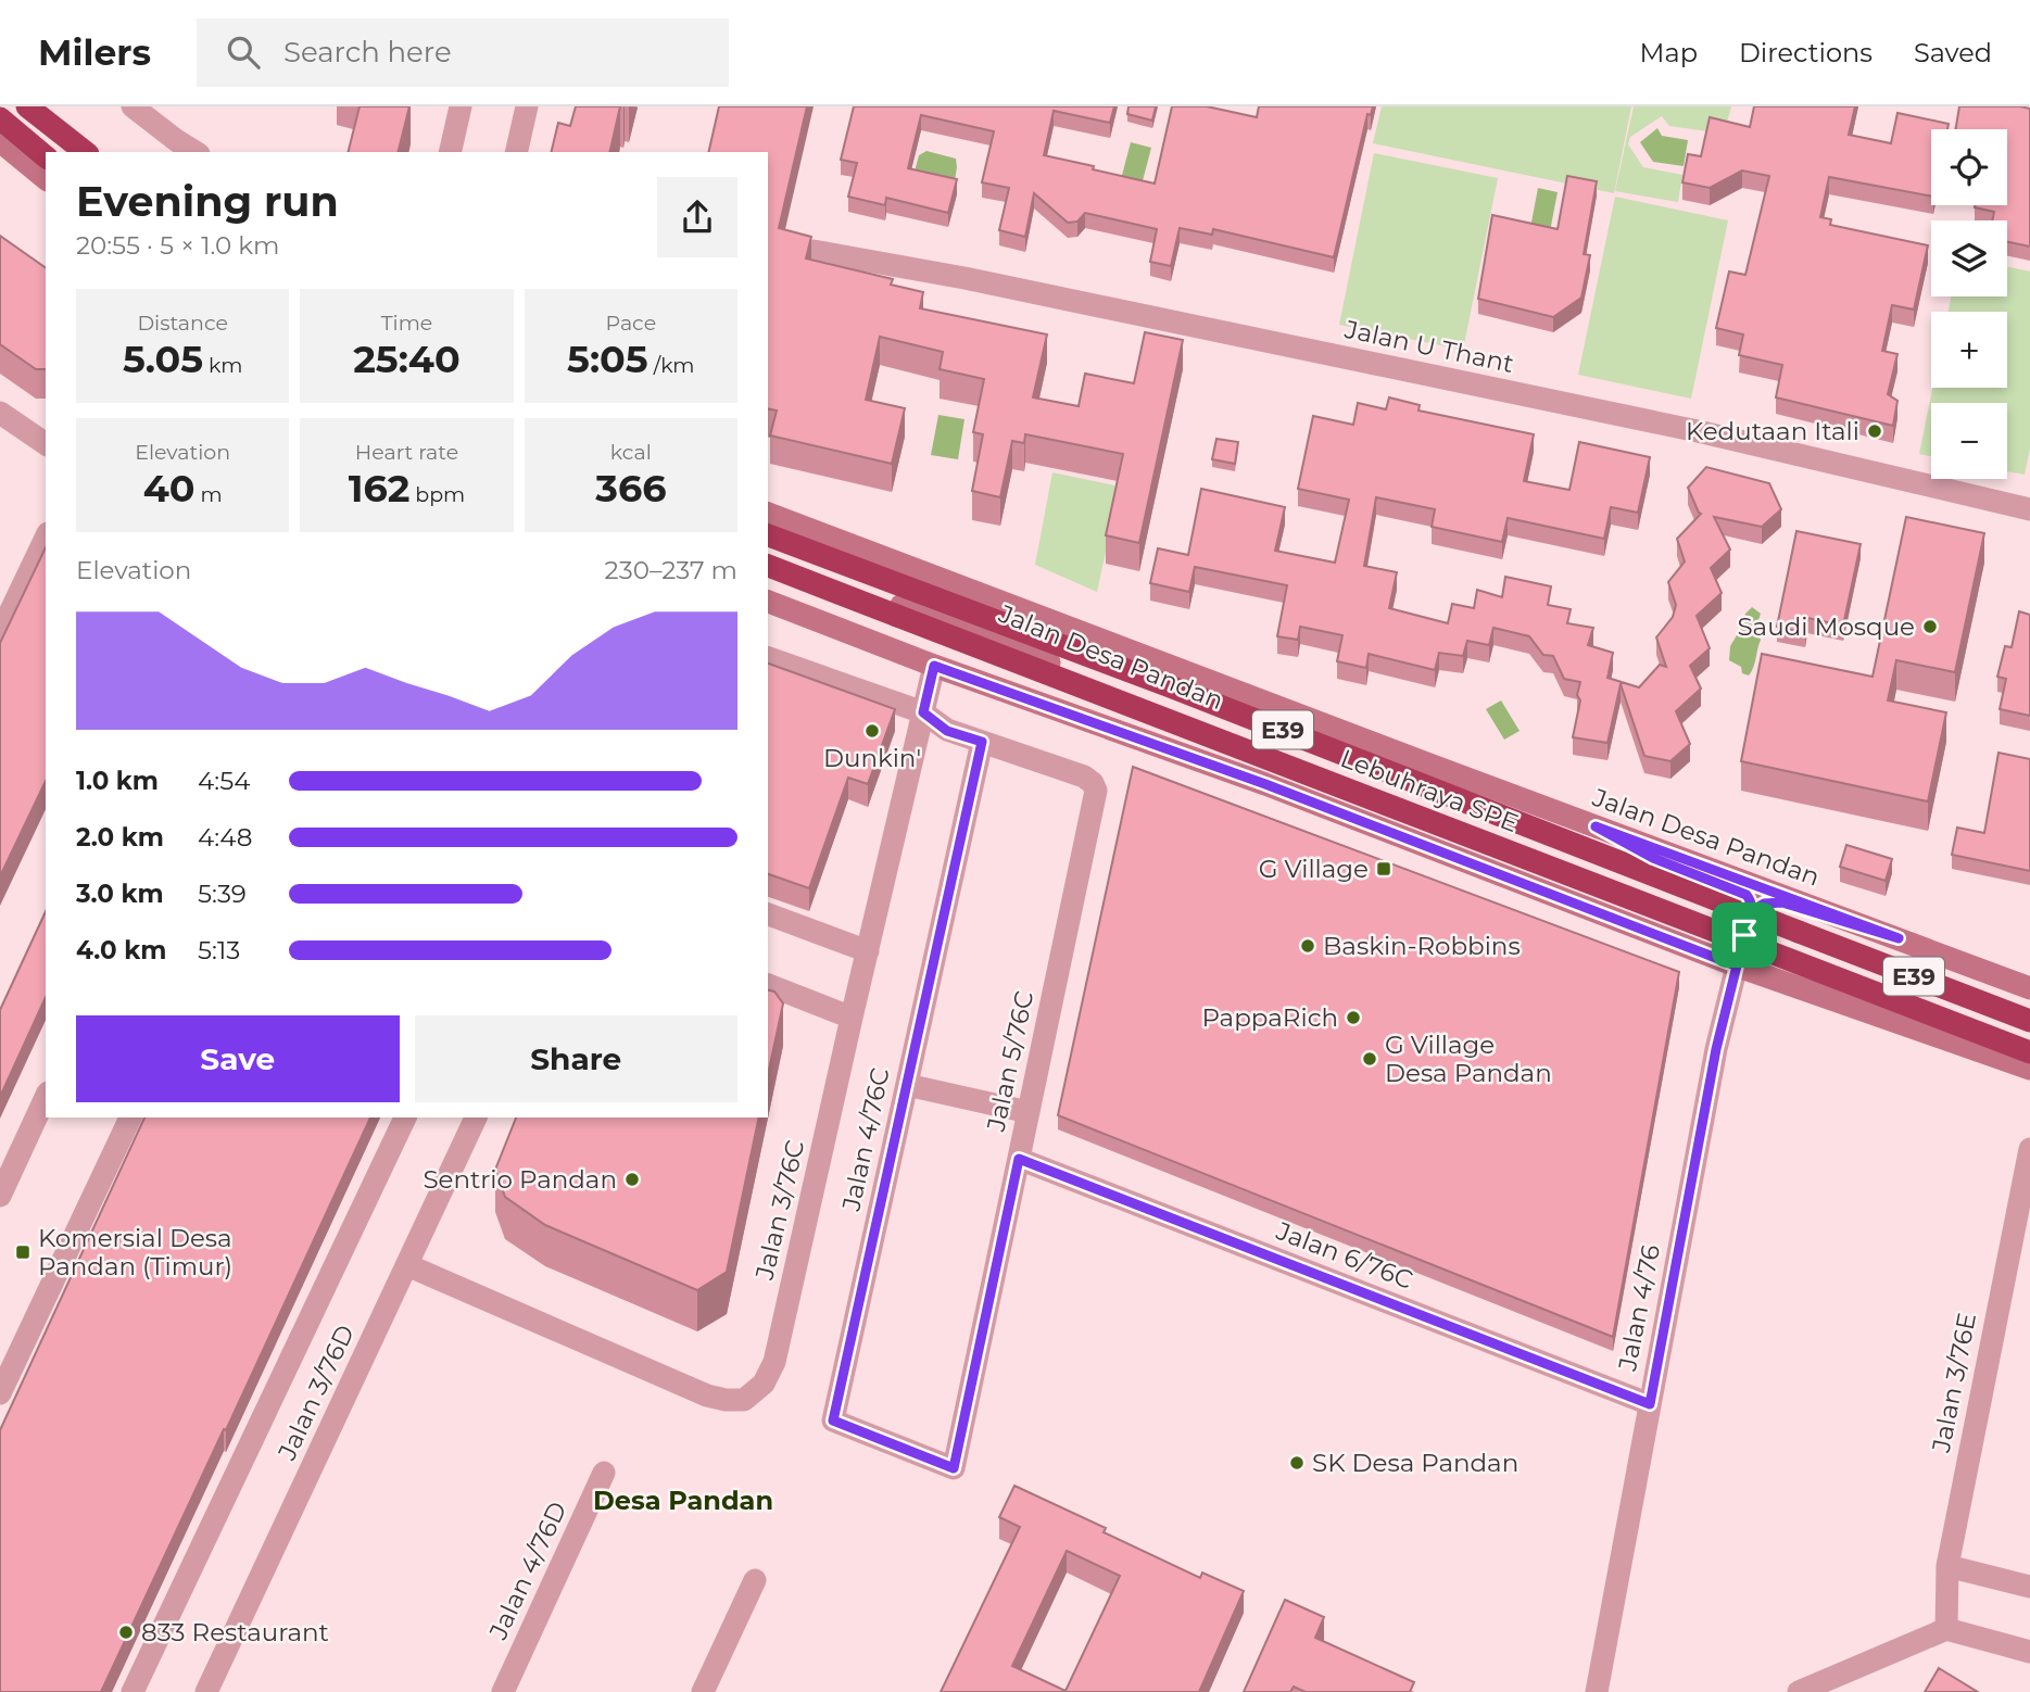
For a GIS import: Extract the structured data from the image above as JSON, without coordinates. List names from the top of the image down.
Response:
{
  "streets": {
    "highway": ["E39", "Lebuhraya SPE"],
    "street": [
      "Jalan U Thant",
      "Jalan Desa Pandan",
      "Jalan 5/76C",
      "Jalan 4/76C",
      "Jalan 3/76C",
      "Jalan 6/76C",
      "Jalan 4/76",
      "Jalan 3/76E",
      "Jalan 3/76D",
      "Jalan 4/76D"
    ]
  },
  "crossings": [
    ["Jalan Desa Pandan", "Jalan 4/76"],
    ["Jalan 5/76C", "Jalan 4/76C"],
    ["Jalan 5/76C", "Jalan 6/76C"],
    ["Jalan 3/76C", "Jalan 3/76D"],
    ["Jalan 6/76C", "Jalan 4/76"]
  ],
  "districts": ["Desa Pandan"],
  "places": {
    "other": [
      "Kedutaan Itali",
      "Saudi Mosque",
      "Dunkin'",
      "Baskin-Robbins",
      "PappaRich",
      "G Village Desa Pandan",
      "Sentrio Pandan",
      "SK Desa Pandan",
      "833 Restaurant"
    ],
    "transit": ["G Village", "Komersial Desa Pandan (Timur)"]
  },
  "page": {
    "header": "Milers",
    "search": "Search here",
    "nav": ["Map", "Directions", "Saved"],
    "map_buttons": ["+", "−"],
    "heading": ["Evening run", "20:55 · 5 × 1.0 km"],
    "stats": [
      ["Distance", "5.05 km"],
      ["Time", "25:40"],
      ["Pace", "5:05 /km"],
      ["Elevation", "40 m"],
      ["Heart rate", "162 bpm"],
      ["kcal", "366"]
    ],
    "chart": ["Elevation", "230–237 m"],
    "list": [
      {
        "name": "1.0 km",
        "note": "4:54"
      },
      {
        "name": "2.0 km",
        "note": "4:48"
      },
      {
        "name": "3.0 km",
        "note": "5:39"
      },
      {
        "name": "4.0 km",
        "note": "5:13"
      }
    ],
    "buttons": ["Save", "Share"]
  }
}
